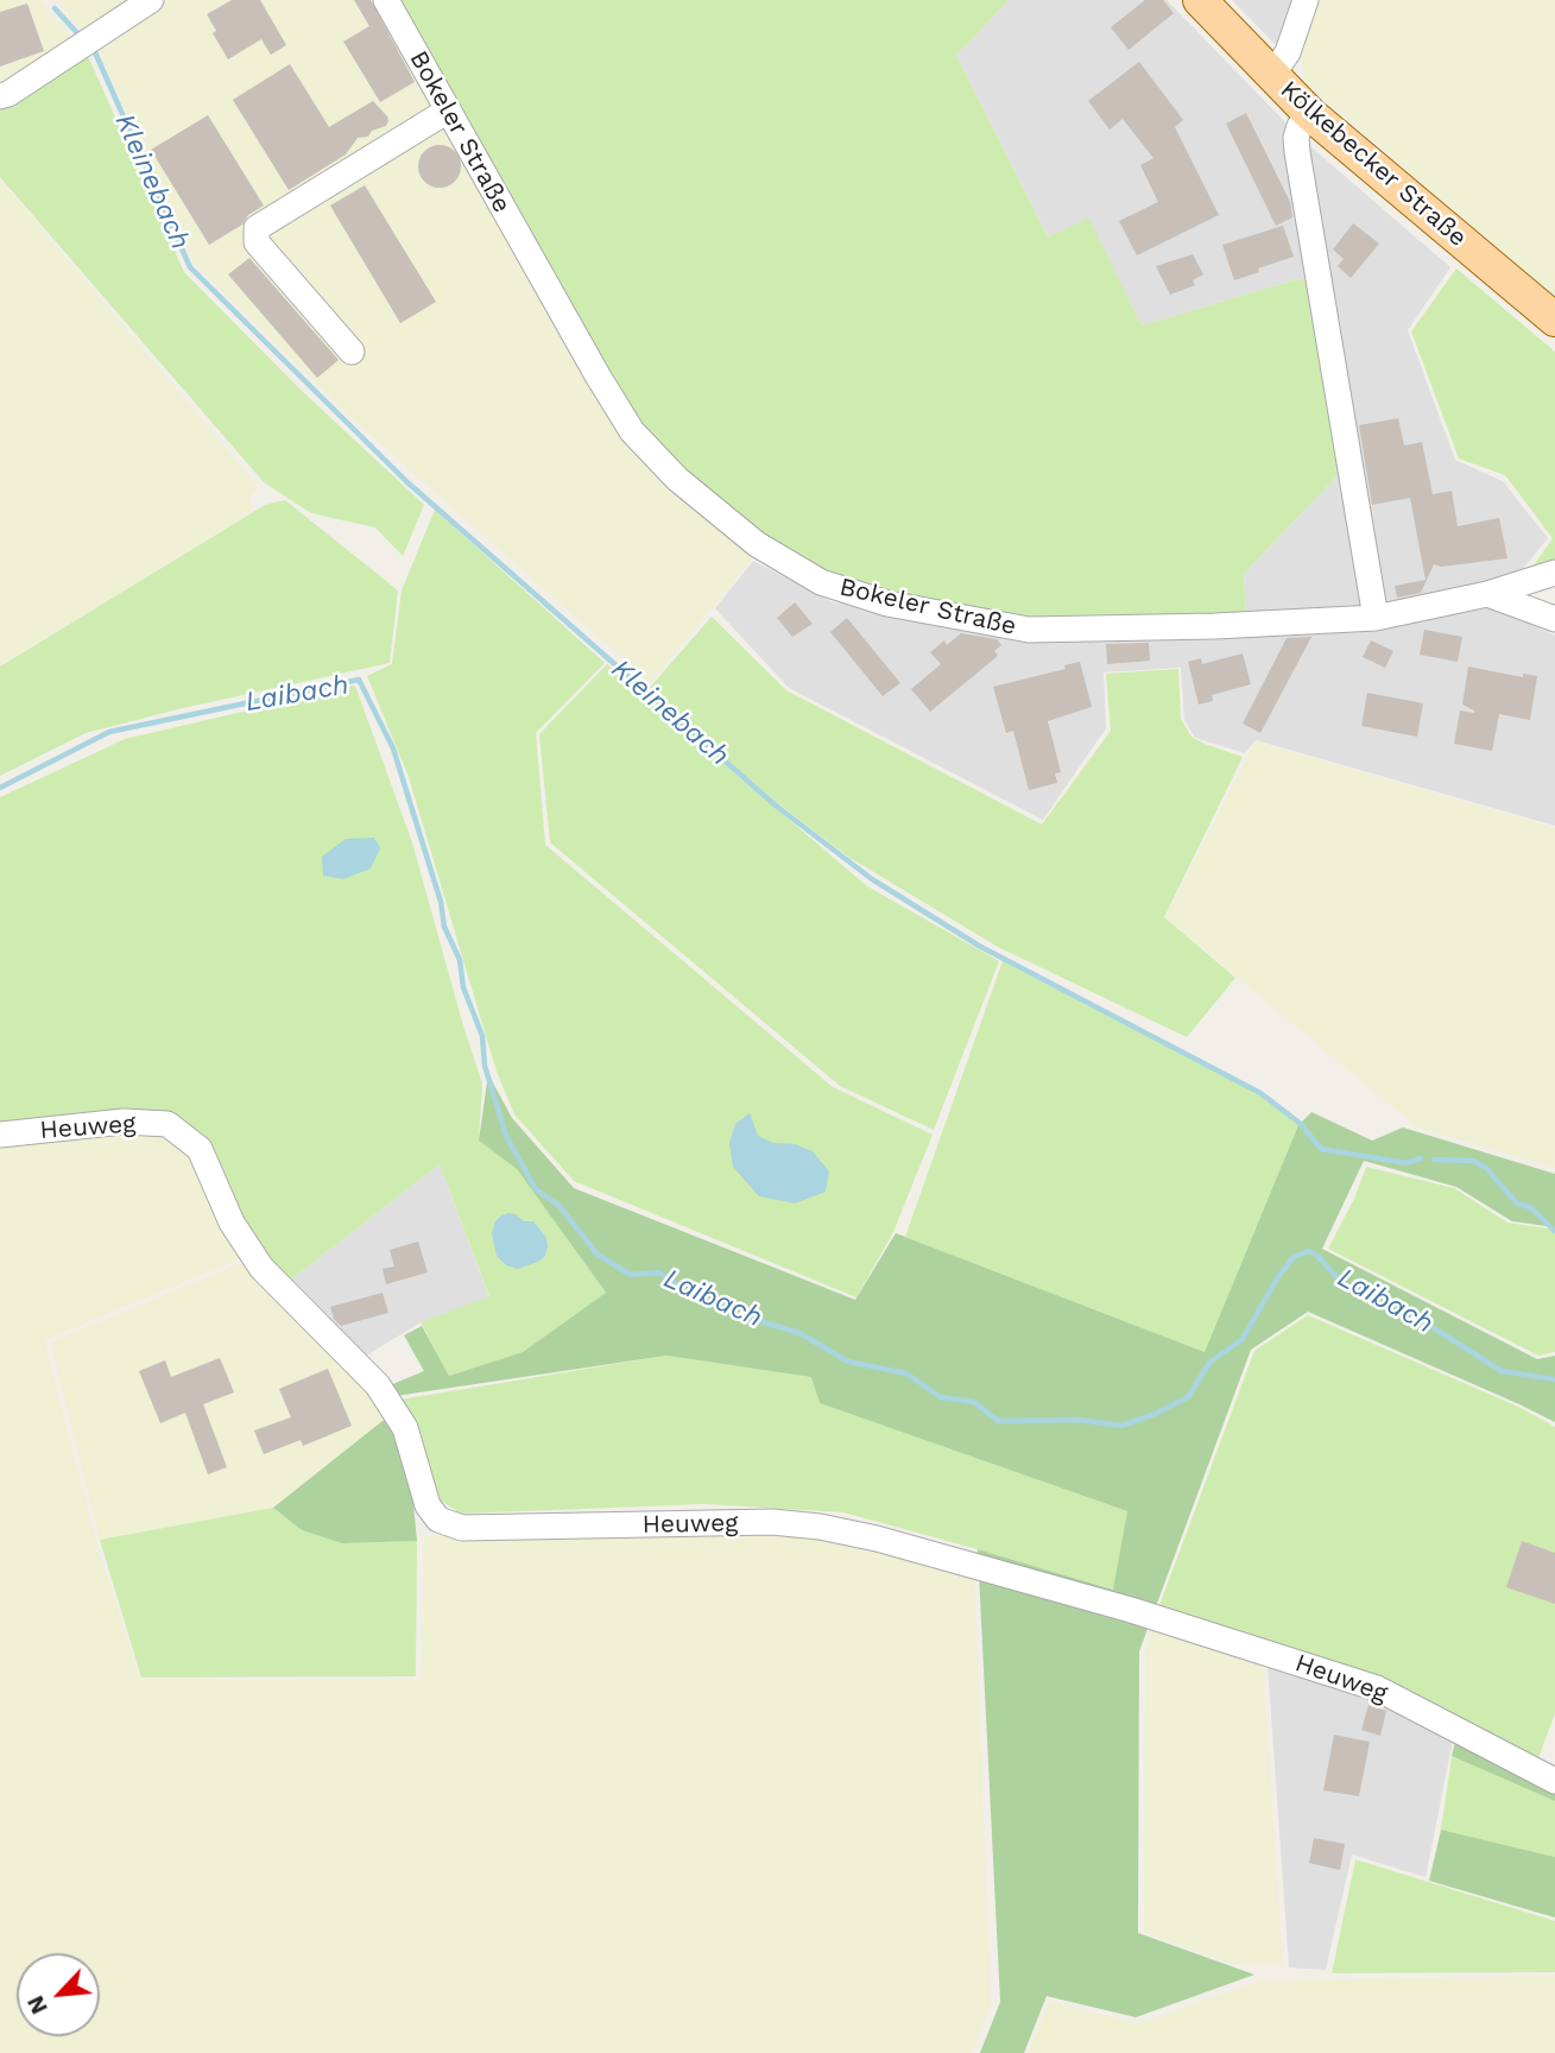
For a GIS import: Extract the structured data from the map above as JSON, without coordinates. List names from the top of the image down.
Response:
{
  "streets": {
    "main road": ["Kölkebecker Straße"],
    "street": ["Bokeler Straße", "Heuweg"]
  },
  "water": ["Kleinebach", "Laibach"],
  "north": "bottom left"
}
